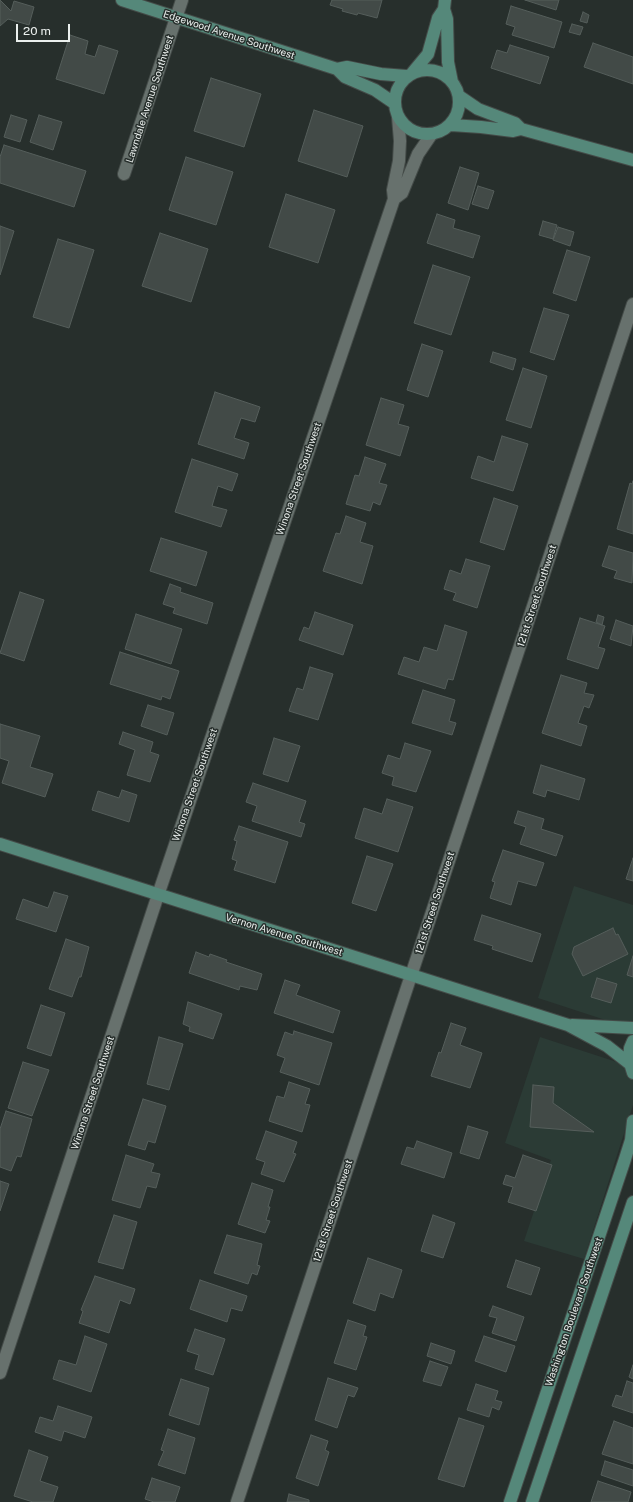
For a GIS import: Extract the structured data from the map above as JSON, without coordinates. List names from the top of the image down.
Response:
{
  "streets": {
    "street": [
      "Edgewood Avenue Southwest",
      "Lawndale Avenue Southwest",
      "Winona Street Southwest",
      "121st Street Southwest",
      "Vernon Avenue Southwest",
      "Washington Boulevard Southwest"
    ]
  },
  "crossings": [
    ["Edgewood Avenue Southwest", "Lawndale Avenue Southwest"],
    ["Edgewood Avenue Southwest", "Winona Street Southwest"],
    ["Winona Street Southwest", "Vernon Avenue Southwest"],
    ["121st Street Southwest", "Vernon Avenue Southwest"]
  ],
  "scale_bar": "20 m"
}
